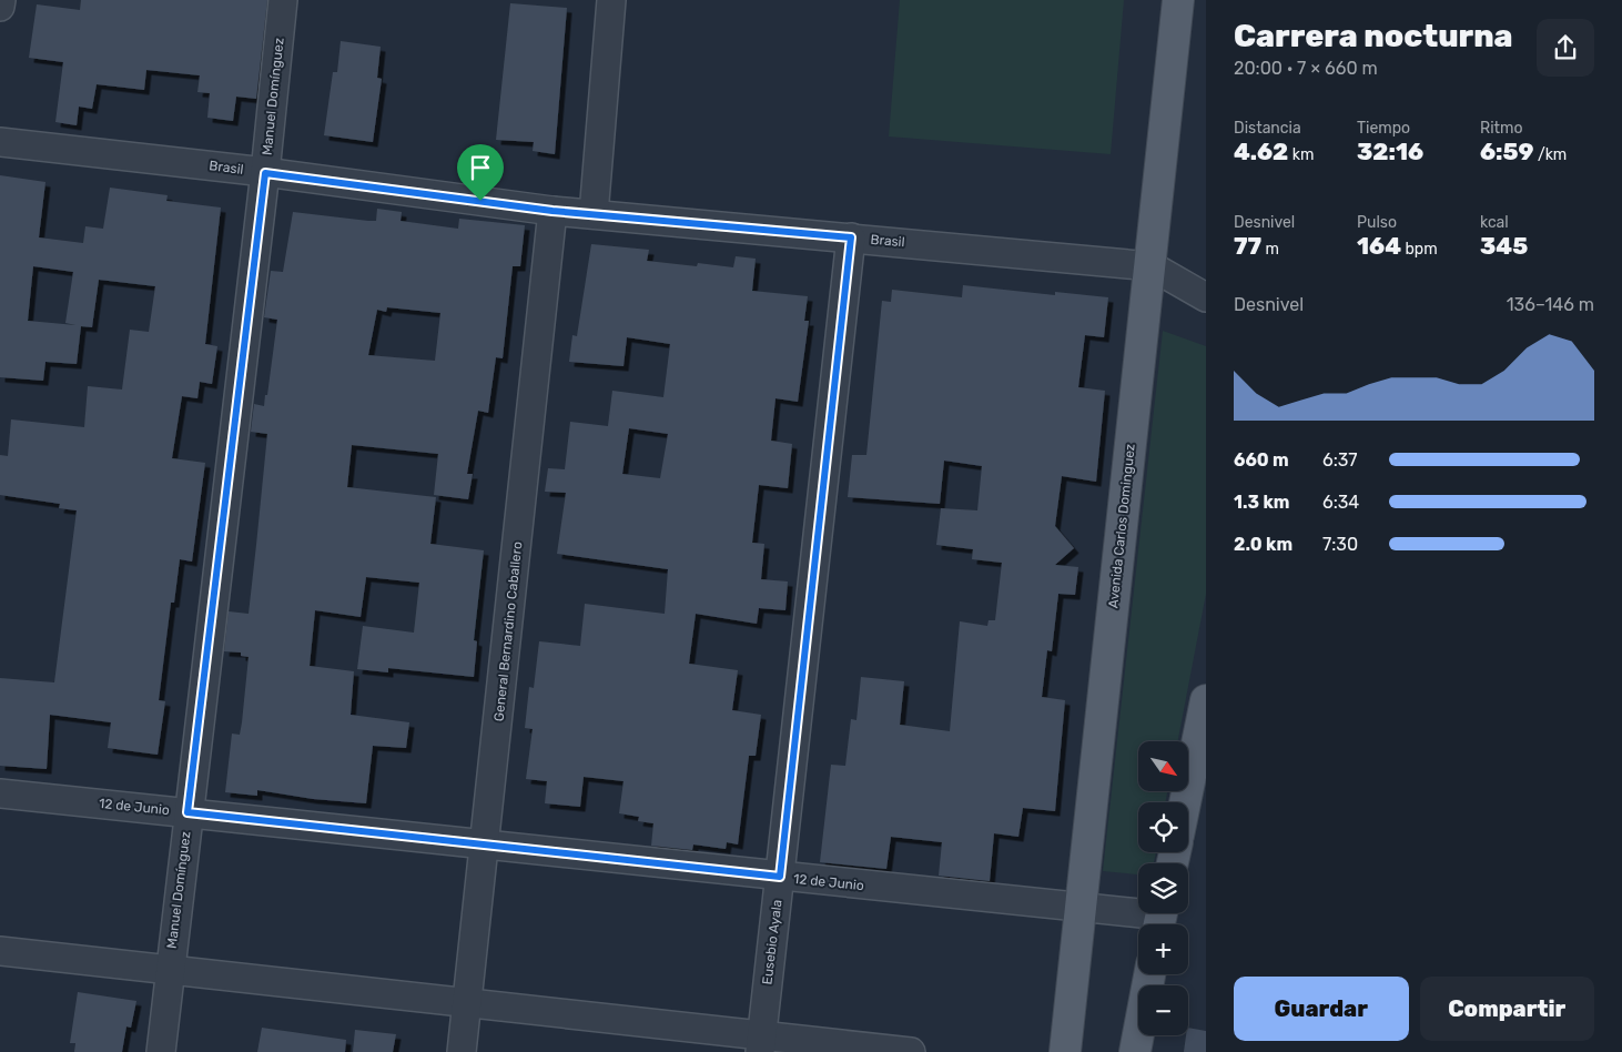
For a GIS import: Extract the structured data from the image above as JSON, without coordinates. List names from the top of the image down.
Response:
{
  "streets": {
    "main road": ["Avenida Carlos Dominguez"],
    "street": [
      "Manuel Domínguez",
      "Brasil",
      "General Bernardino Caballero",
      "12 de Junio",
      "Eusebio Ayala"
    ]
  },
  "crossings": [
    ["Manuel Domínguez", "Brasil"],
    ["Manuel Domínguez", "12 de Junio"],
    ["Brasil", "Avenida Carlos Dominguez"],
    ["Brasil", "General Bernardino Caballero"],
    ["Brasil", "Eusebio Ayala"],
    ["Avenida Carlos Dominguez", "12 de Junio"],
    ["General Bernardino Caballero", "12 de Junio"],
    ["12 de Junio", "Eusebio Ayala"]
  ],
  "north": "bottom right",
  "page": {
    "heading": ["Carrera nocturna", "20:00 · 7 × 660 m"],
    "stats": [
      ["Distancia", "4.62 km"],
      ["Tiempo", "32:16"],
      ["Ritmo", "6:59 /km"],
      ["Desnivel", "77 m"],
      ["Pulso", "164 bpm"],
      ["kcal", "345"]
    ],
    "chart": ["Desnivel", "136–146 m"],
    "list": [
      {
        "name": "660 m",
        "note": "6:37"
      },
      {
        "name": "1.3 km",
        "note": "6:34"
      },
      {
        "name": "2.0 km",
        "note": "7:30"
      }
    ],
    "map_buttons": ["+", "−"],
    "buttons": ["Guardar", "Compartir"]
  }
}
